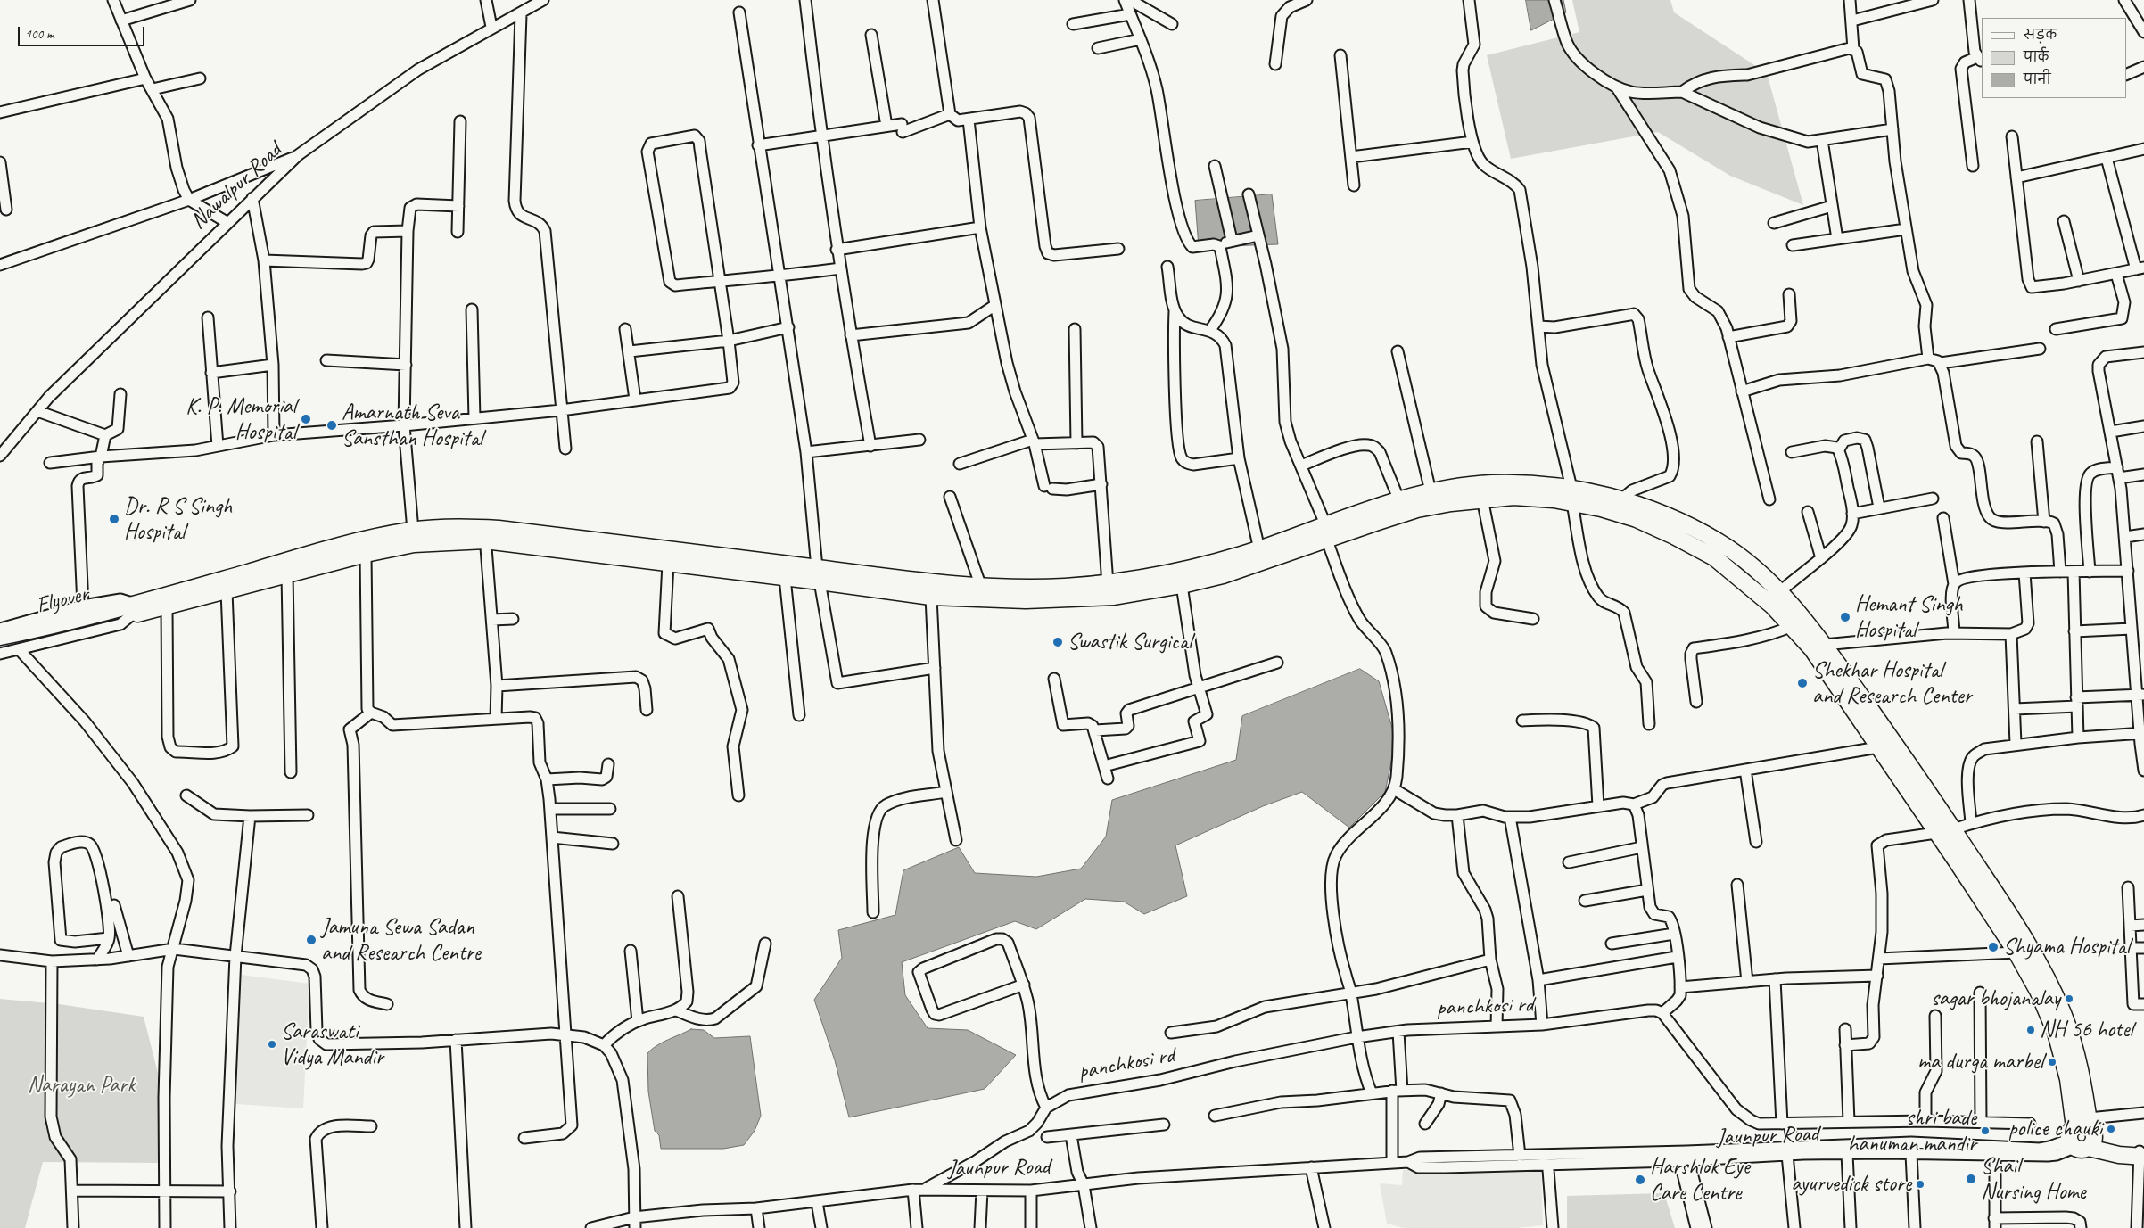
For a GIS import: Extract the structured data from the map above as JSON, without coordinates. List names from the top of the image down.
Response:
{
  "streets": {
    "highway": ["Flyover"],
    "street": ["Nawalpur Road", "panchkosi rd", "Jaunpur Road"]
  },
  "crossings": [
    ["panchkosi rd", "Jaunpur Road"]
  ],
  "parks": ["Narayan Park"],
  "places": [
    "K. P. Memorial Hospital",
    "Amarnath Seva Sansthan Hospital",
    "Dr. R S Singh Hospital",
    "Hemant Singh Hospital",
    "Swastik Surgical",
    "Shekhar Hospital and Research Center",
    "Jamuna Sewa Sadan and Research Centre",
    "Shyama Hospital",
    "sagar bhojanalay",
    "NH 56 hotel",
    "Saraswati Vidya Mandir",
    "ma durga marbel",
    "police chauki",
    "shri bade hanuman mandir",
    "Shail Nursing Home",
    "Harshlok Eye Care Centre",
    "ayurvedick store"
  ],
  "legend": ["सड़क", "पार्क", "पानी"],
  "scale_bar": "100 m"
}
